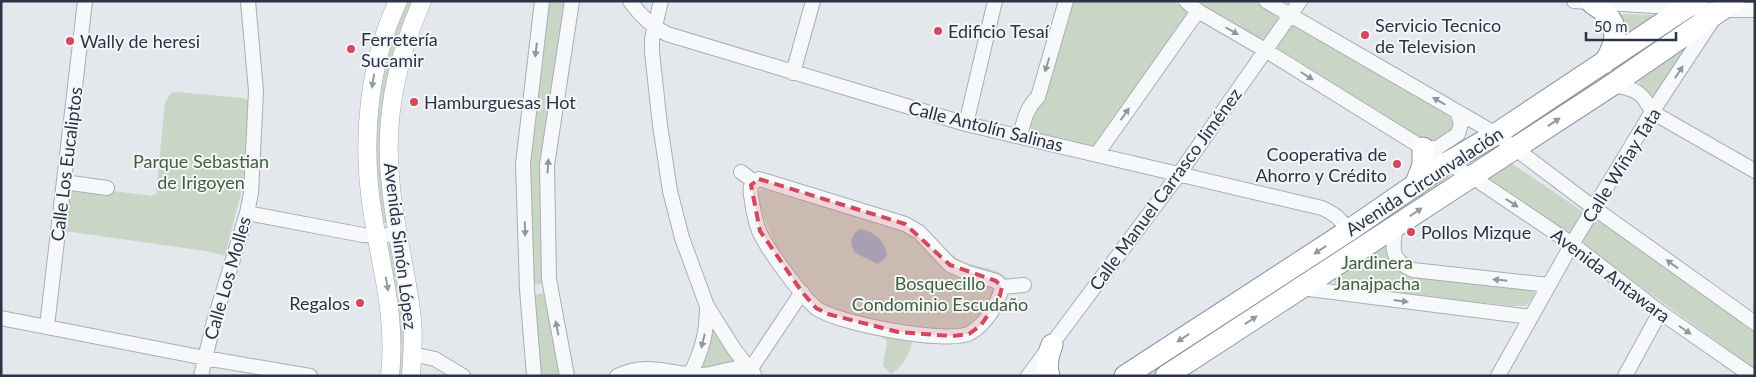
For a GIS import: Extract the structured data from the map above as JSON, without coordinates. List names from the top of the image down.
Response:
{
  "streets": {
    "highway": ["Avenida Circunvalación"],
    "main road": ["Avenida Simón López"],
    "street": [
      "Calle Antolín Salinas",
      "Calle Los Eucaliptos",
      "Calle Wiñay Tata",
      "Calle Manuel Carrasco Jiménez",
      "Avenida Antawara",
      "Calle Los Molles"
    ]
  },
  "crossings": [
    ["Calle Antolín Salinas", "Avenida Circunvalación"],
    ["Calle Antolín Salinas", "Calle Manuel Carrasco Jiménez"],
    ["Calle Wiñay Tata", "Avenida Circunvalación"],
    ["Calle Wiñay Tata", "Avenida Antawara"],
    ["Avenida Circunvalación", "Avenida Antawara"],
    ["Calle Manuel Carrasco Jiménez", "Avenida Antawara"]
  ],
  "parks": ["Parque Sebastian de Irigoyen", "Jardinera Janajpacha", "Bosquecillo Condominio Escudaño"],
  "places": [
    "Edificio Tesaí",
    "Servicio Tecnico de Television",
    "Wally de heresi",
    "Ferretería Sucamir",
    "Hamburguesas Hot",
    "Cooperativa de Ahorro y Crédito",
    "Pollos Mizque",
    "Regalos"
  ],
  "scale_bar": "50 m"
}
